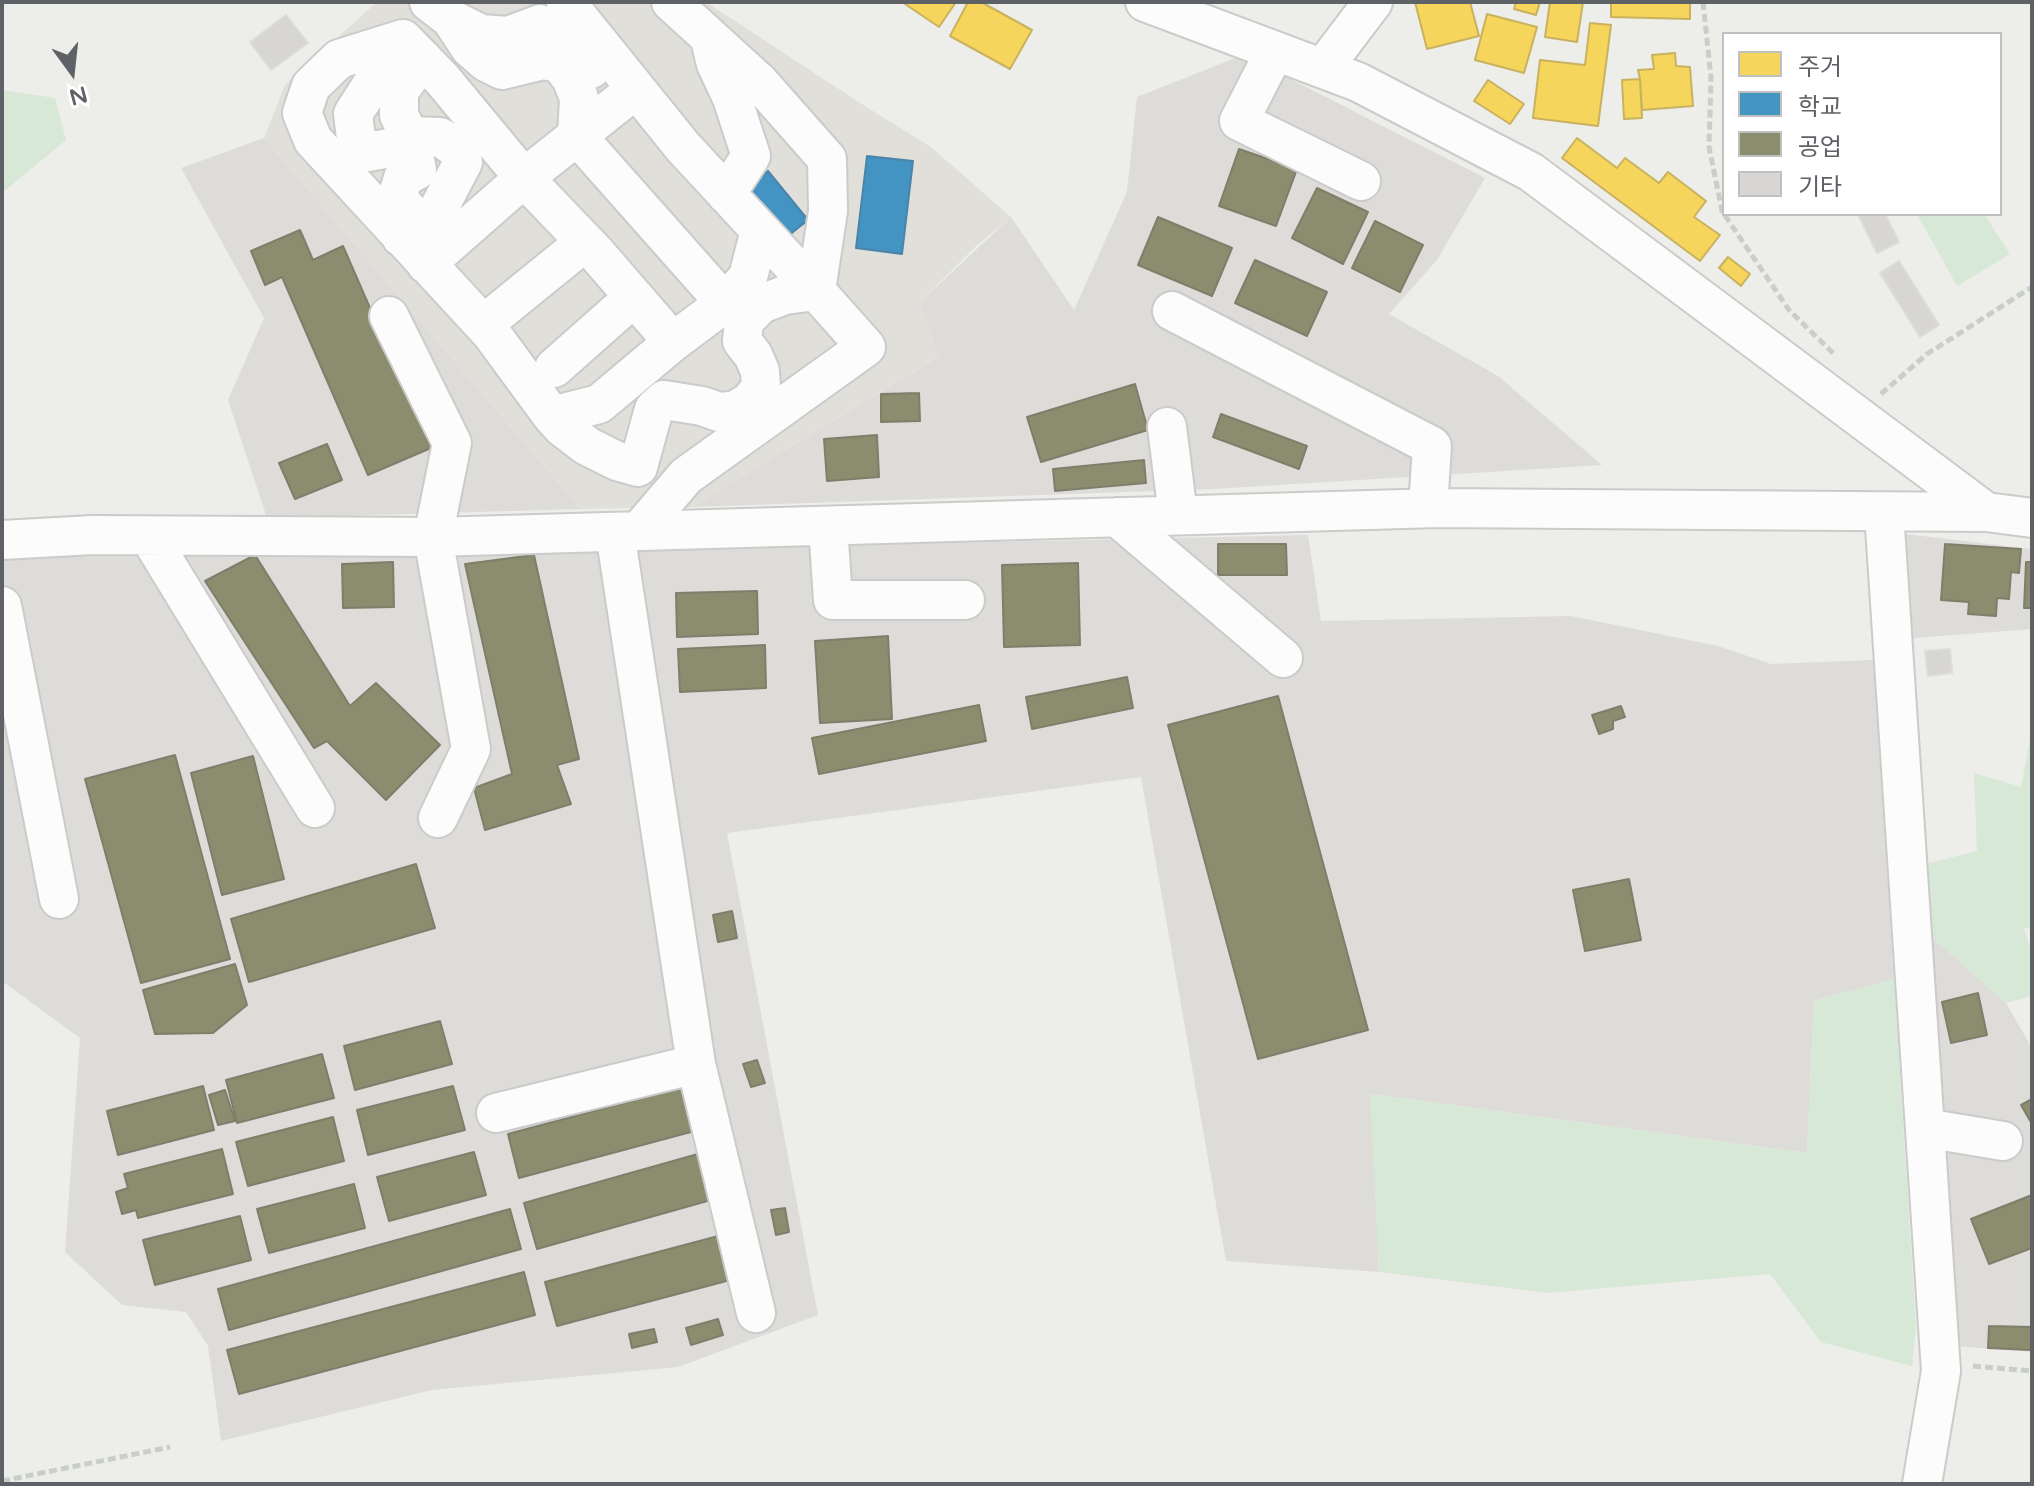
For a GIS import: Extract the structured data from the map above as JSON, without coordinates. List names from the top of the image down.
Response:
{
  "legend": [
    "주거",
    "학교",
    "공업",
    "기타"
  ],
  "north": "bottom"
}
